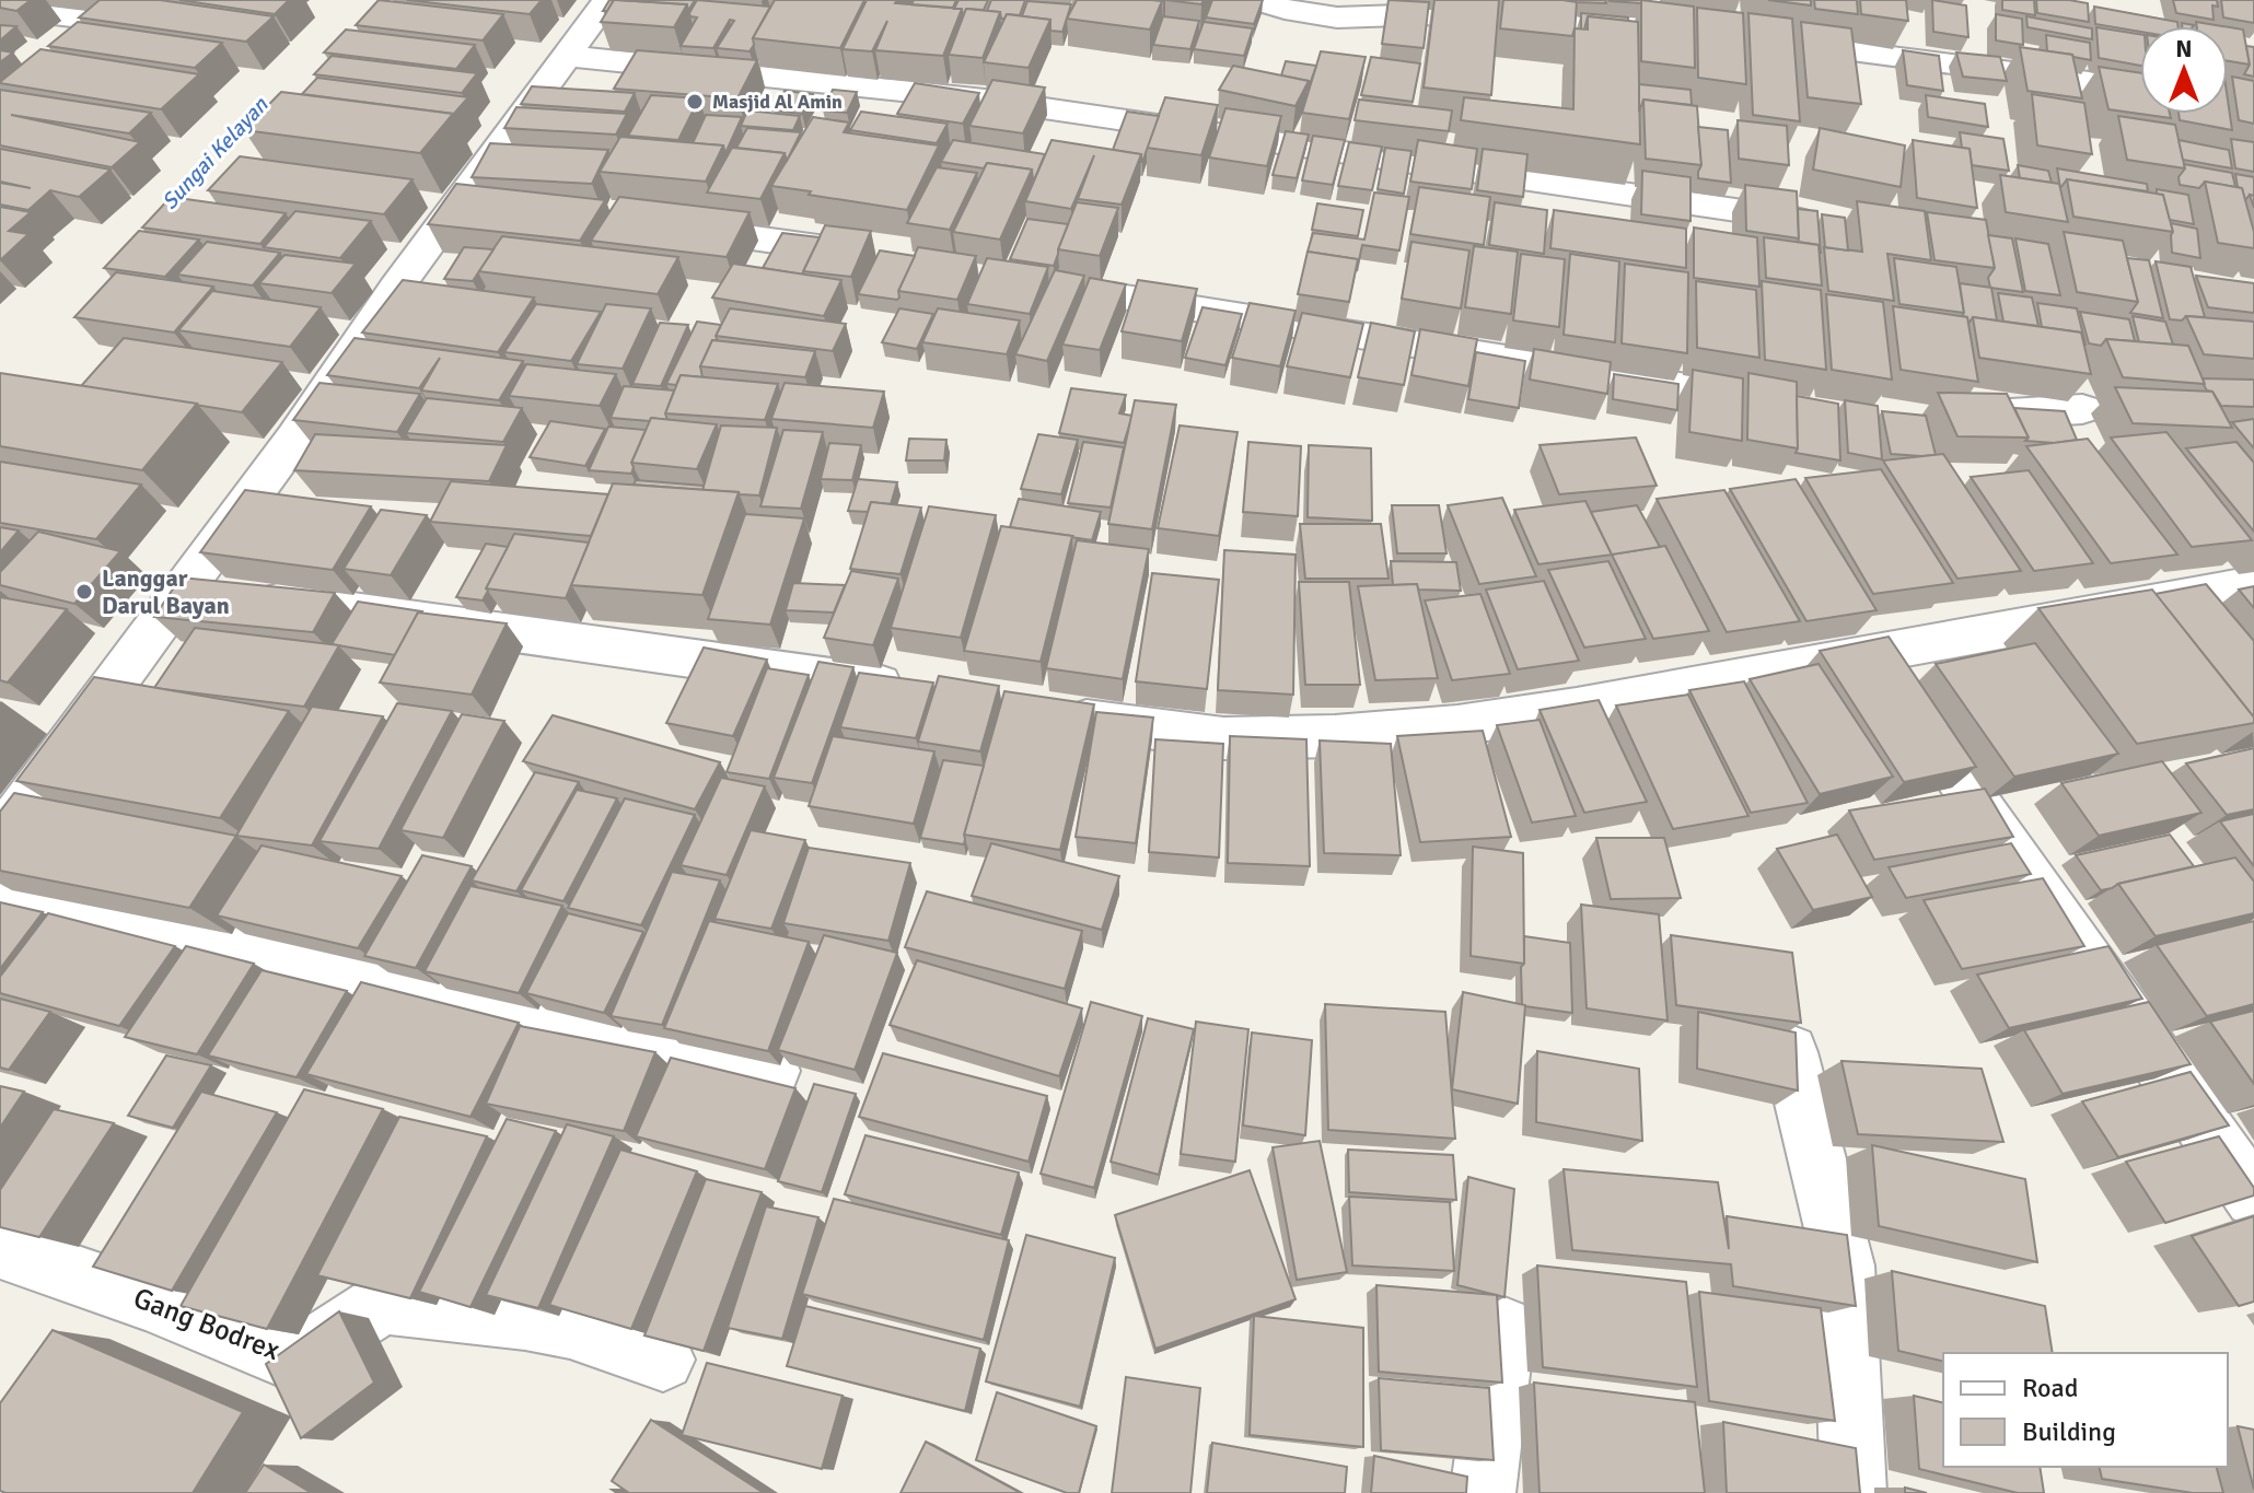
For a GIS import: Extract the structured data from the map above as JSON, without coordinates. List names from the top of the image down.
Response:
{
  "streets": {
    "street": ["Gang Bodrex"]
  },
  "water": ["Sungai Kelayan"],
  "places": ["Masjid Al Amin", "Langgar Darul Bayan"],
  "legend": ["Road", "Building"],
  "north": "top"
}
